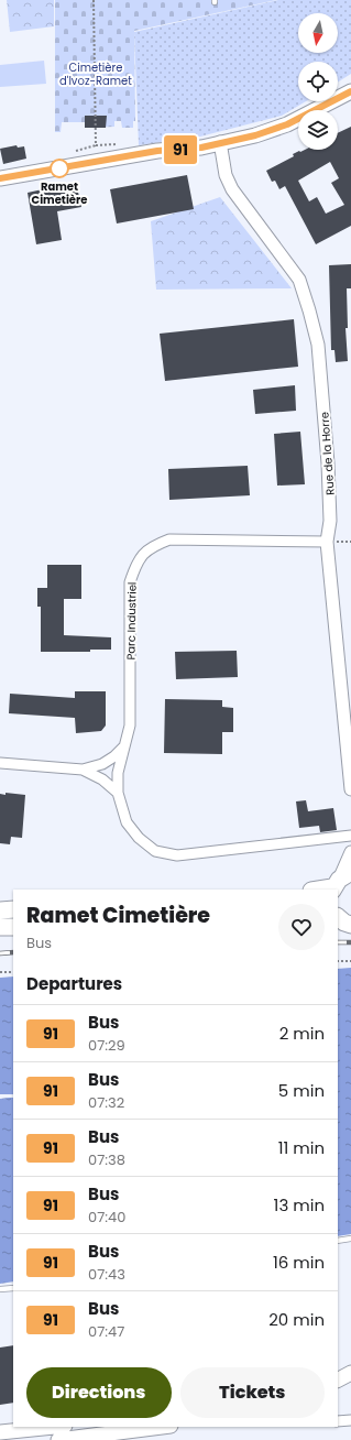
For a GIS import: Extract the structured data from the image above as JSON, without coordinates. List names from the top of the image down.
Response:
{
  "streets": {
    "street": ["Rue de la Horre", "Parc Industriel"]
  },
  "crossings": [
    ["Rue de la Horre", "Parc Industriel"]
  ],
  "parks": ["Cimetière d'Ivoz-Ramet"],
  "places": ["Ramet Cimetière"],
  "lines": ["bus line 91"],
  "north": "bottom",
  "page": {
    "on_map": "91",
    "heading": [
      ["Ramet Cimetière", "Bus"],
      "Departures"
    ],
    "list": [
      {
        "mark": "91",
        "name": "Bus",
        "note": "07:29",
        "value": "2 min"
      },
      {
        "mark": "91",
        "name": "Bus",
        "note": "07:32",
        "value": "5 min"
      },
      {
        "mark": "91",
        "name": "Bus",
        "note": "07:38",
        "value": "11 min"
      },
      {
        "mark": "91",
        "name": "Bus",
        "note": "07:40",
        "value": "13 min"
      },
      {
        "mark": "91",
        "name": "Bus",
        "note": "07:43",
        "value": "16 min"
      },
      {
        "mark": "91",
        "name": "Bus",
        "note": "07:47",
        "value": "20 min"
      }
    ],
    "buttons": ["Directions", "Tickets"]
  }
}
